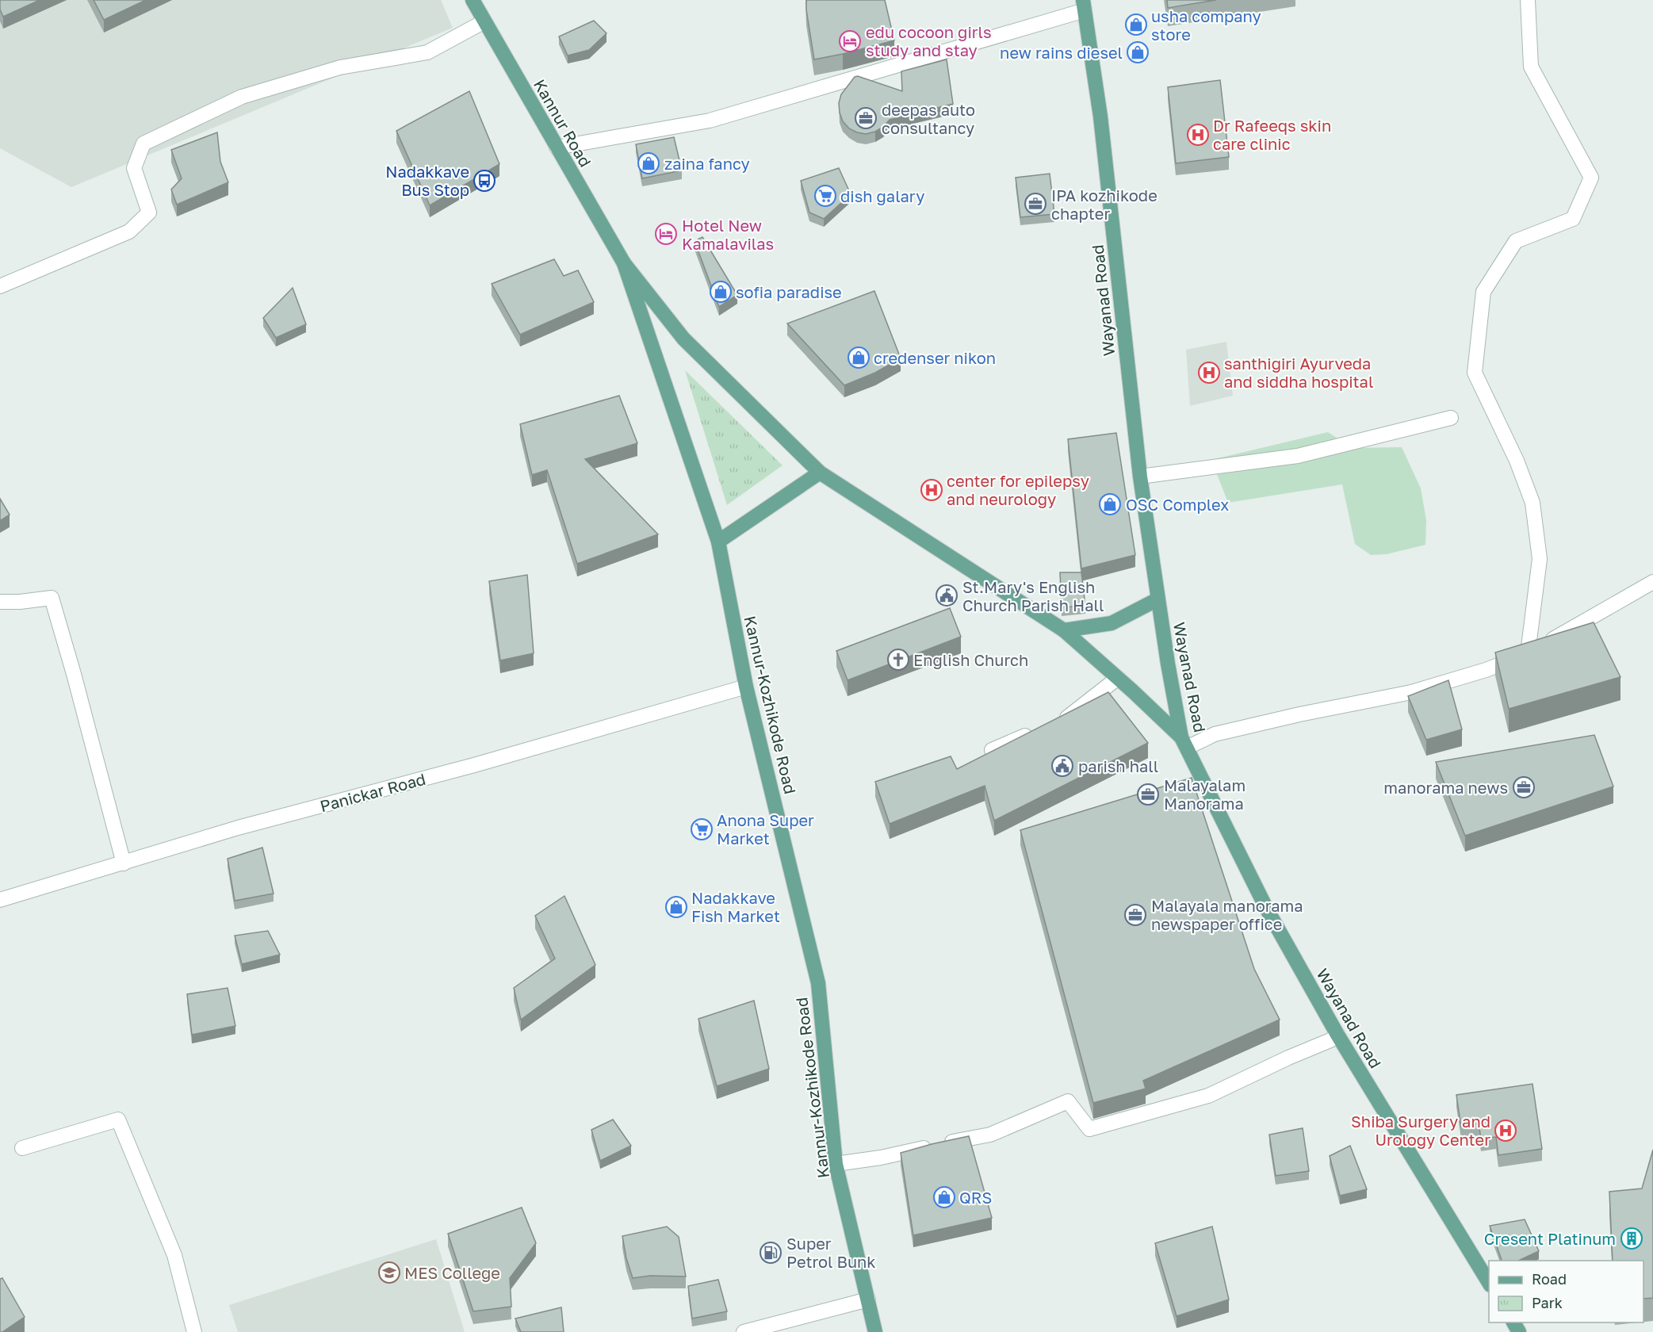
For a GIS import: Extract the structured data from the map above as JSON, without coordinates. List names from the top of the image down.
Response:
{
  "streets": {
    "main road": ["Kannur Road", "Wayanad Road", "Kannur-Kozhikode Road"],
    "street": ["Panickar Road"]
  },
  "crossings": [
    ["Kannur Road", "Kannur-Kozhikode Road"],
    ["Kannur-Kozhikode Road", "Panickar Road"]
  ],
  "places": {
    "shop": [
      "usha company store",
      "new rains diesel",
      "zaina fancy",
      "sofia paradise",
      "credenser nikon",
      "OSC Complex",
      "Nadakkave Fish Market",
      "QRS"
    ],
    "hotel": ["edu cocoon girls study and stay", "Hotel New Kamalavilas"],
    "office": [
      "deepas auto consultancy",
      "IPA kozhikode chapter",
      "manorama news",
      "Malayalam Manorama",
      "Malayala manorama newspaper office"
    ],
    "hospital": [
      "Dr Rafeeqs skin care clinic",
      "santhigiri Ayurveda and siddha hospital",
      "center for epilepsy and neurology",
      "Shiba Surgery and Urology Center"
    ],
    "bus stop": ["Nadakkave Bus Stop"],
    "supermarket": ["dish galary", "Anona Super Market"],
    "public building": ["St.Mary's English Church Parish Hall", "parish hall"],
    "church": ["English Church"],
    "building": ["Cresent Platinum"],
    "fuel station": ["Super Petrol Bunk"],
    "school or university": ["MES College"]
  },
  "legend": ["Road", "Park"]
}
